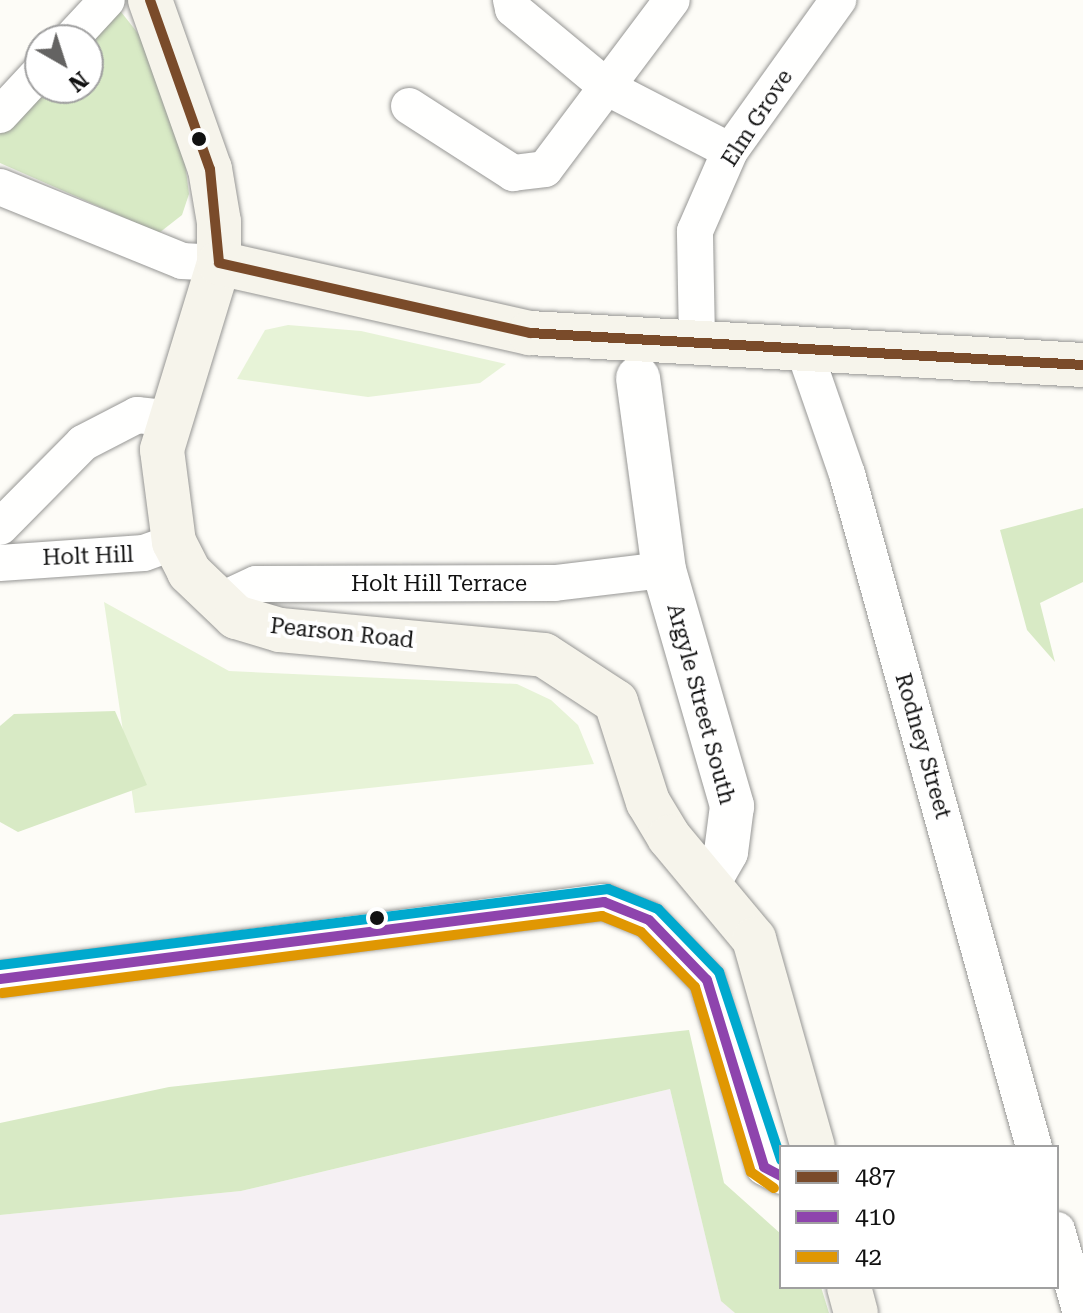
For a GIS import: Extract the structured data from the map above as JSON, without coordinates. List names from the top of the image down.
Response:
{
  "streets": {
    "main road": ["Pearson Road"],
    "street": [
      "Elm Grove",
      "Holt Hill",
      "Holt Hill Terrace",
      "Argyle Street South",
      "Rodney Street"
    ]
  },
  "crossings": [
    ["Holt Hill", "Pearson Road"],
    ["Holt Hill Terrace", "Pearson Road"],
    ["Holt Hill Terrace", "Argyle Street South"],
    ["Pearson Road", "Argyle Street South"]
  ],
  "lines": ["transit line 487", "transit line 410", "transit line 42"],
  "legend": ["487", "410", "42"],
  "north": "bottom right"
}
